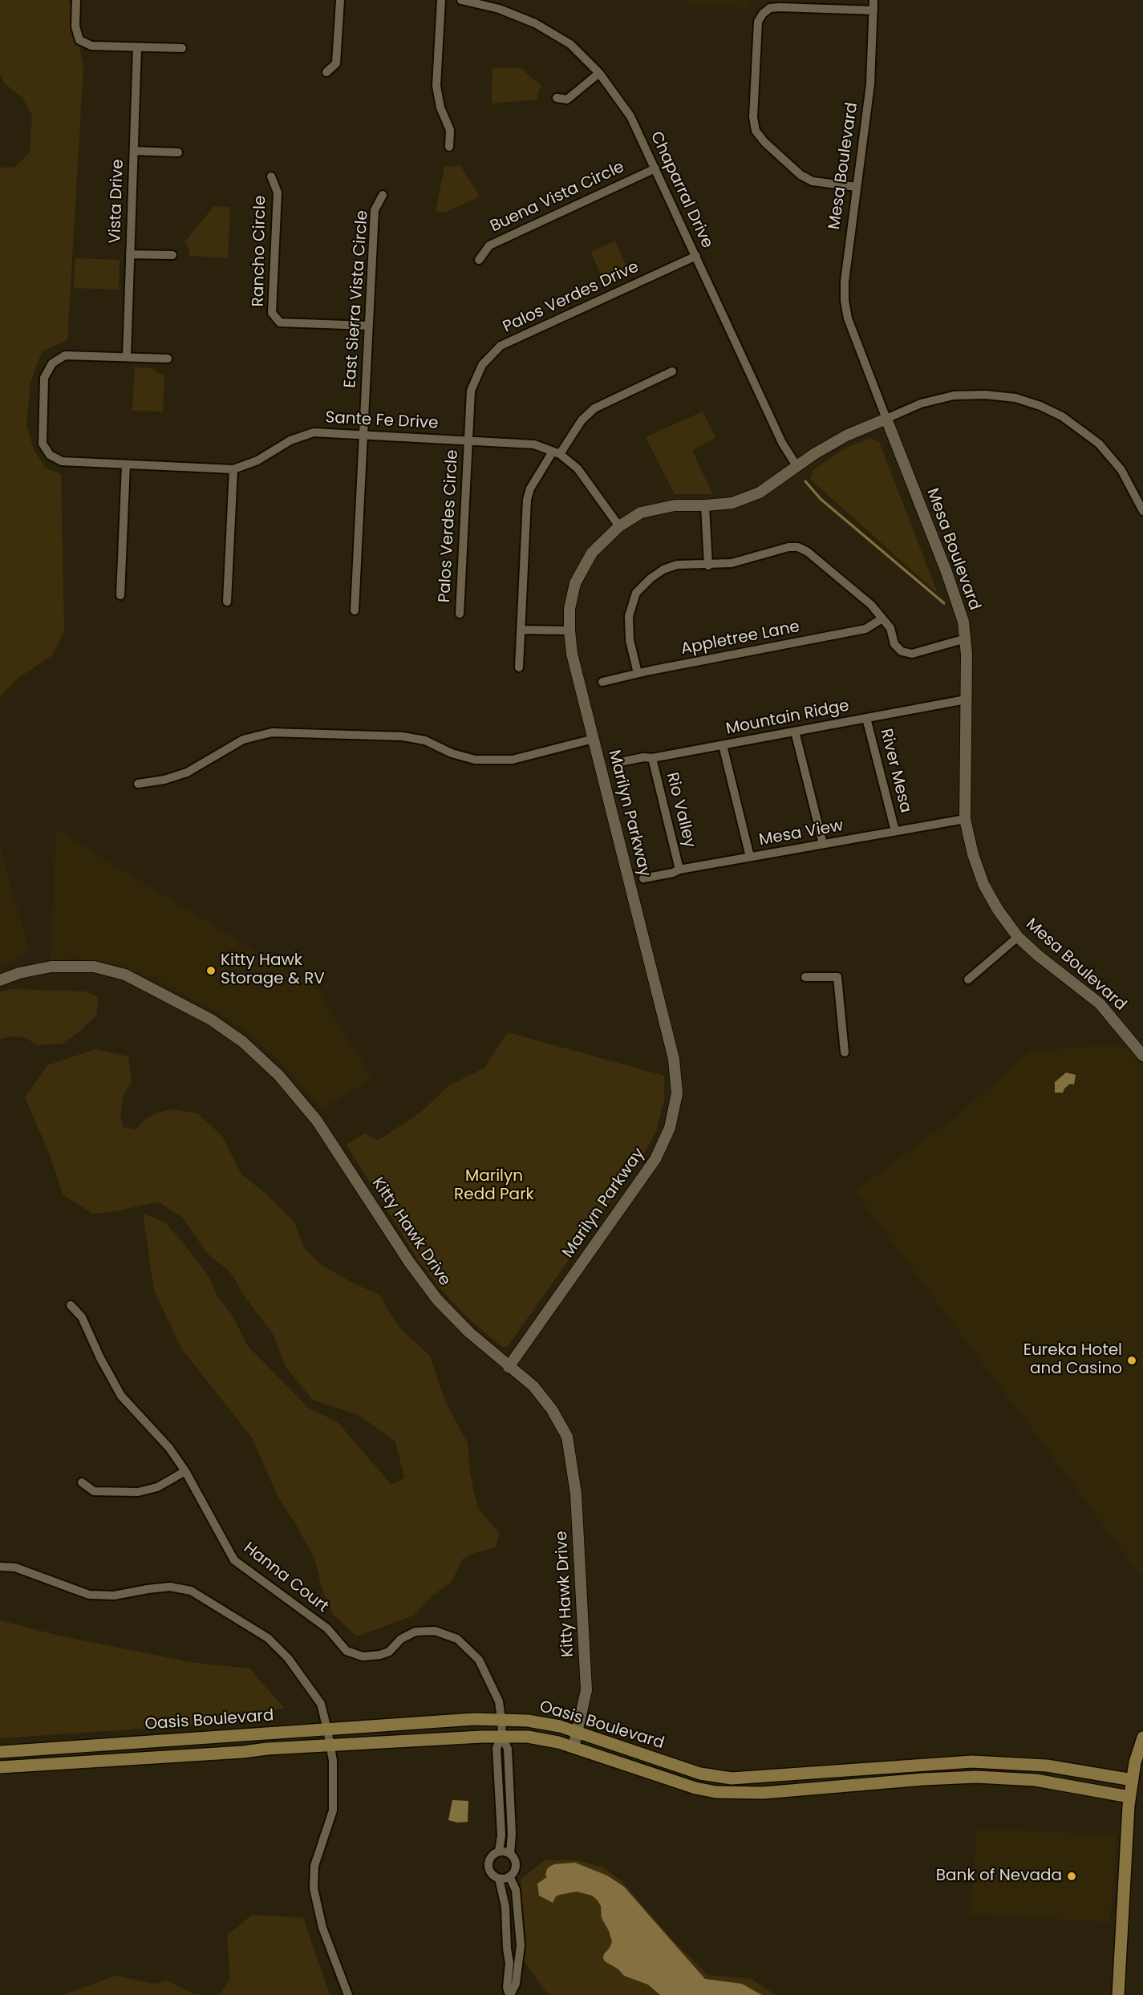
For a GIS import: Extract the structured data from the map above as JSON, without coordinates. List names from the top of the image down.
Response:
{
  "streets": {
    "main road": ["Oasis Boulevard"],
    "street": [
      "Mesa Boulevard",
      "Chaparral Drive",
      "Buena Vista Circle",
      "Vista Drive",
      "Rancho Circle",
      "Palos Verdes Drive",
      "East Sierra Vista Circle",
      "Sante Fe Drive",
      "Palos Verdes Circle",
      "Appletree Lane",
      "Mountain Ridge",
      "River Mesa",
      "Rio Valley",
      "Marilyn Parkway",
      "Mesa View",
      "Kitty Hawk Drive",
      "Hanna Court"
    ]
  },
  "crossings": [
    ["Mesa Boulevard", "Mountain Ridge"],
    ["Mesa Boulevard", "Marilyn Parkway"],
    ["Mesa Boulevard", "Mesa View"],
    ["Chaparral Drive", "Buena Vista Circle"],
    ["Chaparral Drive", "Palos Verdes Drive"],
    ["Chaparral Drive", "Marilyn Parkway"],
    ["Vista Drive", "Sante Fe Drive"],
    ["Rancho Circle", "East Sierra Vista Circle"],
    ["Palos Verdes Drive", "Sante Fe Drive"],
    ["Palos Verdes Drive", "Palos Verdes Circle"],
    ["East Sierra Vista Circle", "Sante Fe Drive"],
    ["Sante Fe Drive", "Palos Verdes Circle"],
    ["Sante Fe Drive", "Marilyn Parkway"],
    ["Mountain Ridge", "River Mesa"],
    ["Mountain Ridge", "Rio Valley"],
    ["River Mesa", "Mesa View"],
    ["Rio Valley", "Mesa View"],
    ["Marilyn Parkway", "Kitty Hawk Drive"],
    ["Kitty Hawk Drive", "Oasis Boulevard"],
    ["Hanna Court", "Oasis Boulevard"]
  ],
  "parks": ["Marilyn Redd Park"],
  "places": ["Kitty Hawk Storage & RV", "Eureka Hotel and Casino", "Bank of Nevada"]
}
